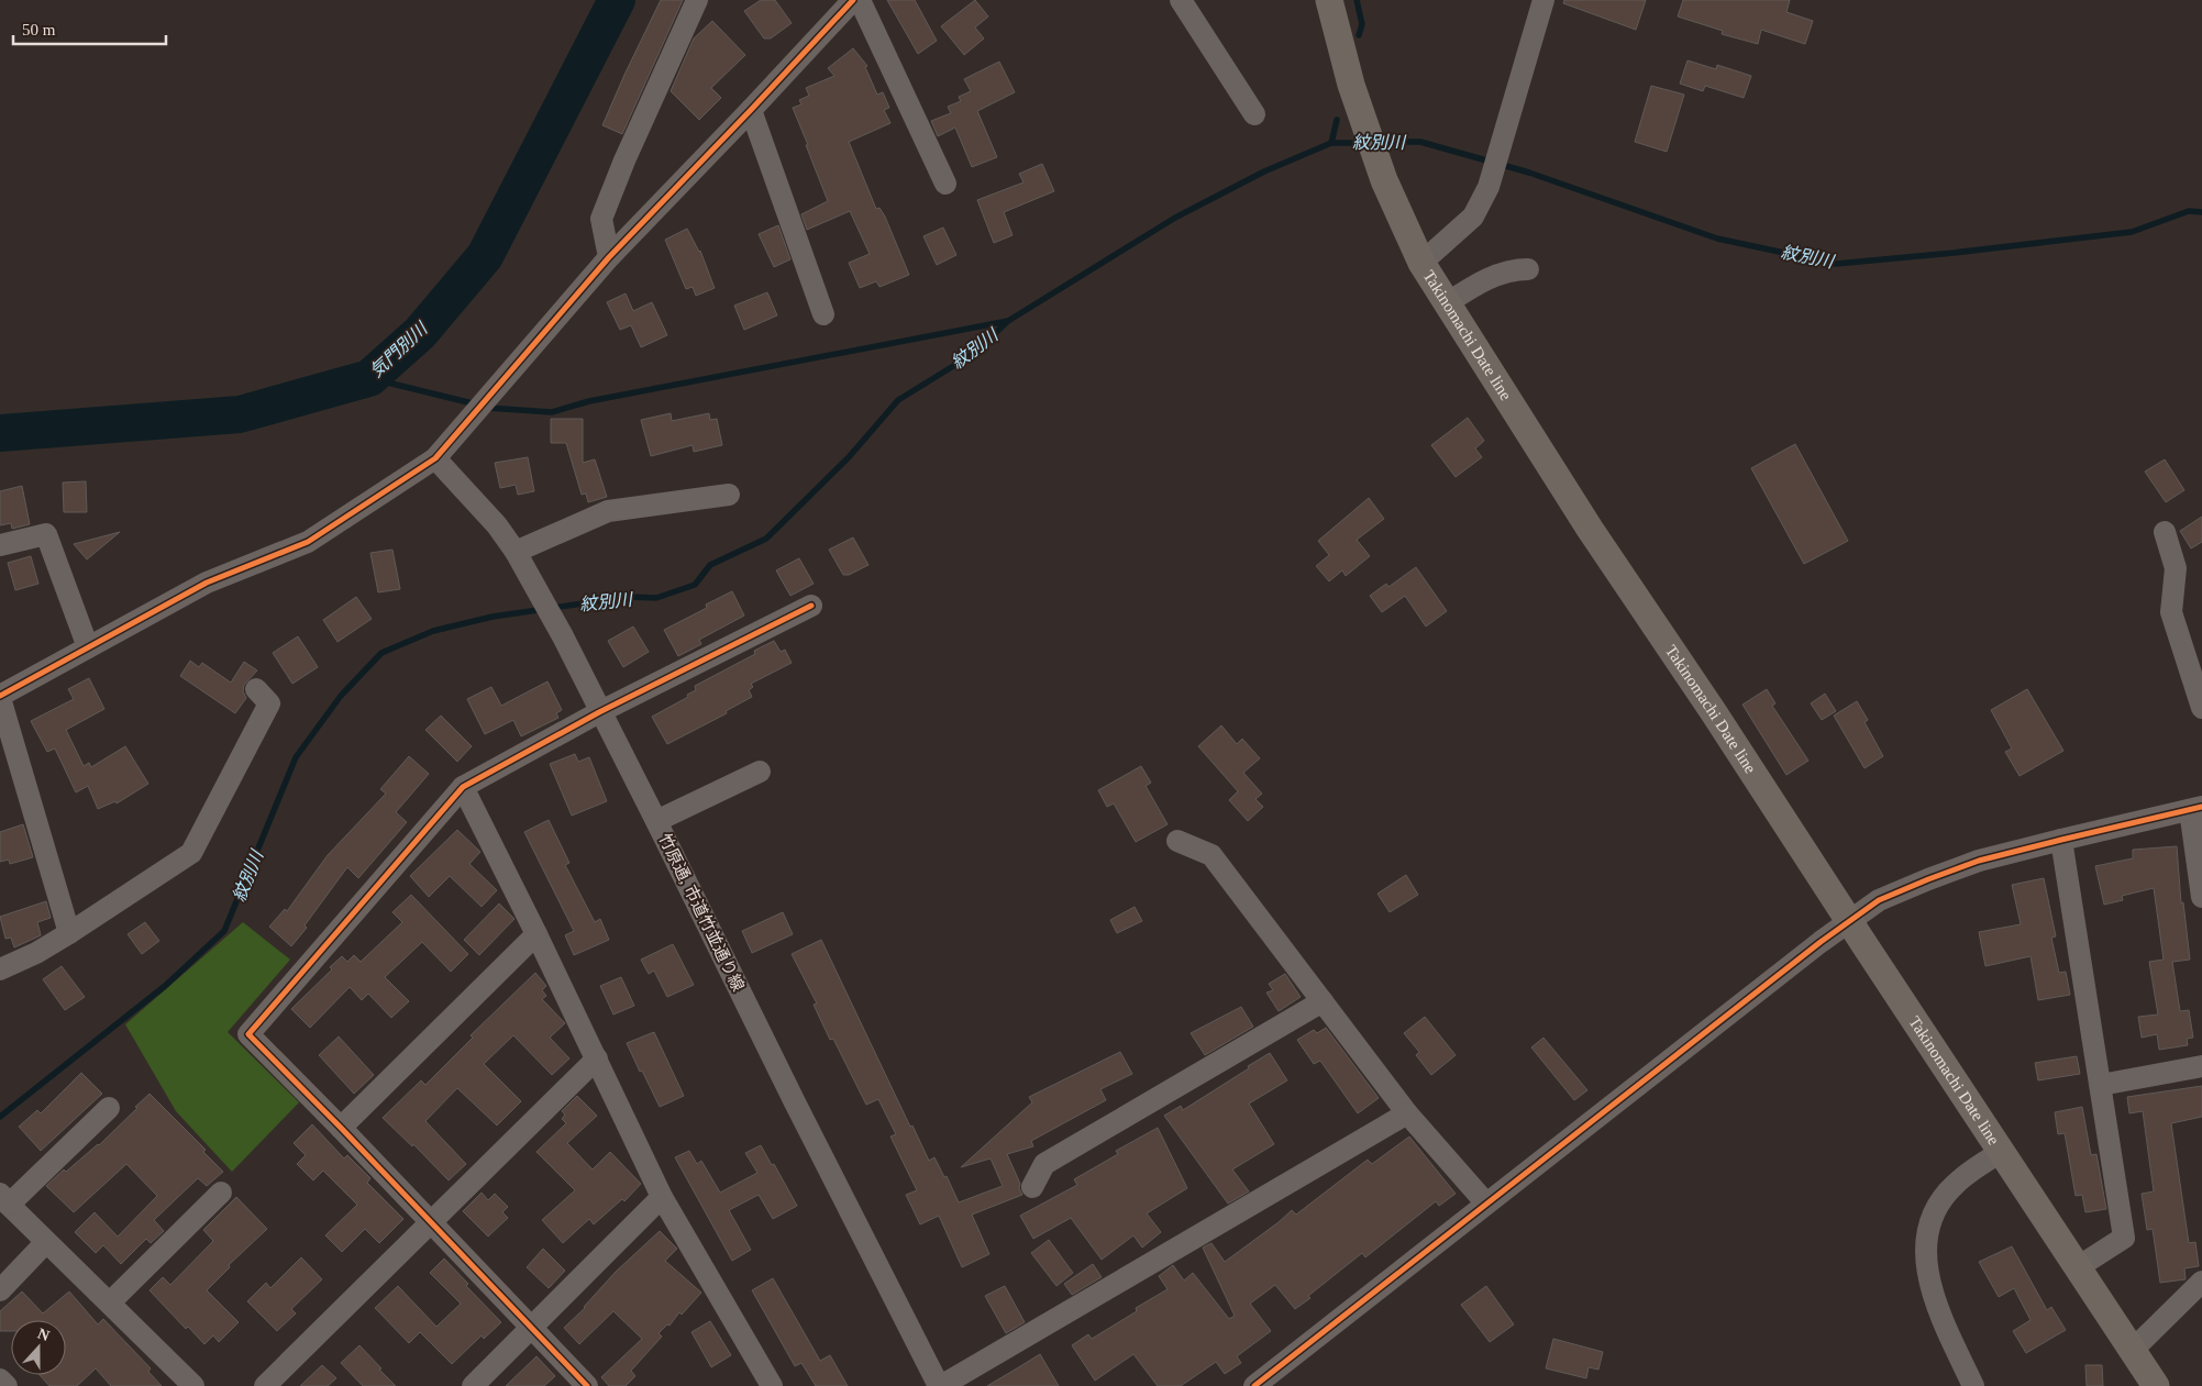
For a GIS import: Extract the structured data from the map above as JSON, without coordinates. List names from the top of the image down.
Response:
{
  "streets": {
    "main road": ["Takinomachi Date line"],
    "street": ["竹原通, 市道竹並通り線"]
  },
  "water": ["紋別川", "気門別川"],
  "scale_bar": "50 m",
  "north": "top"
}
